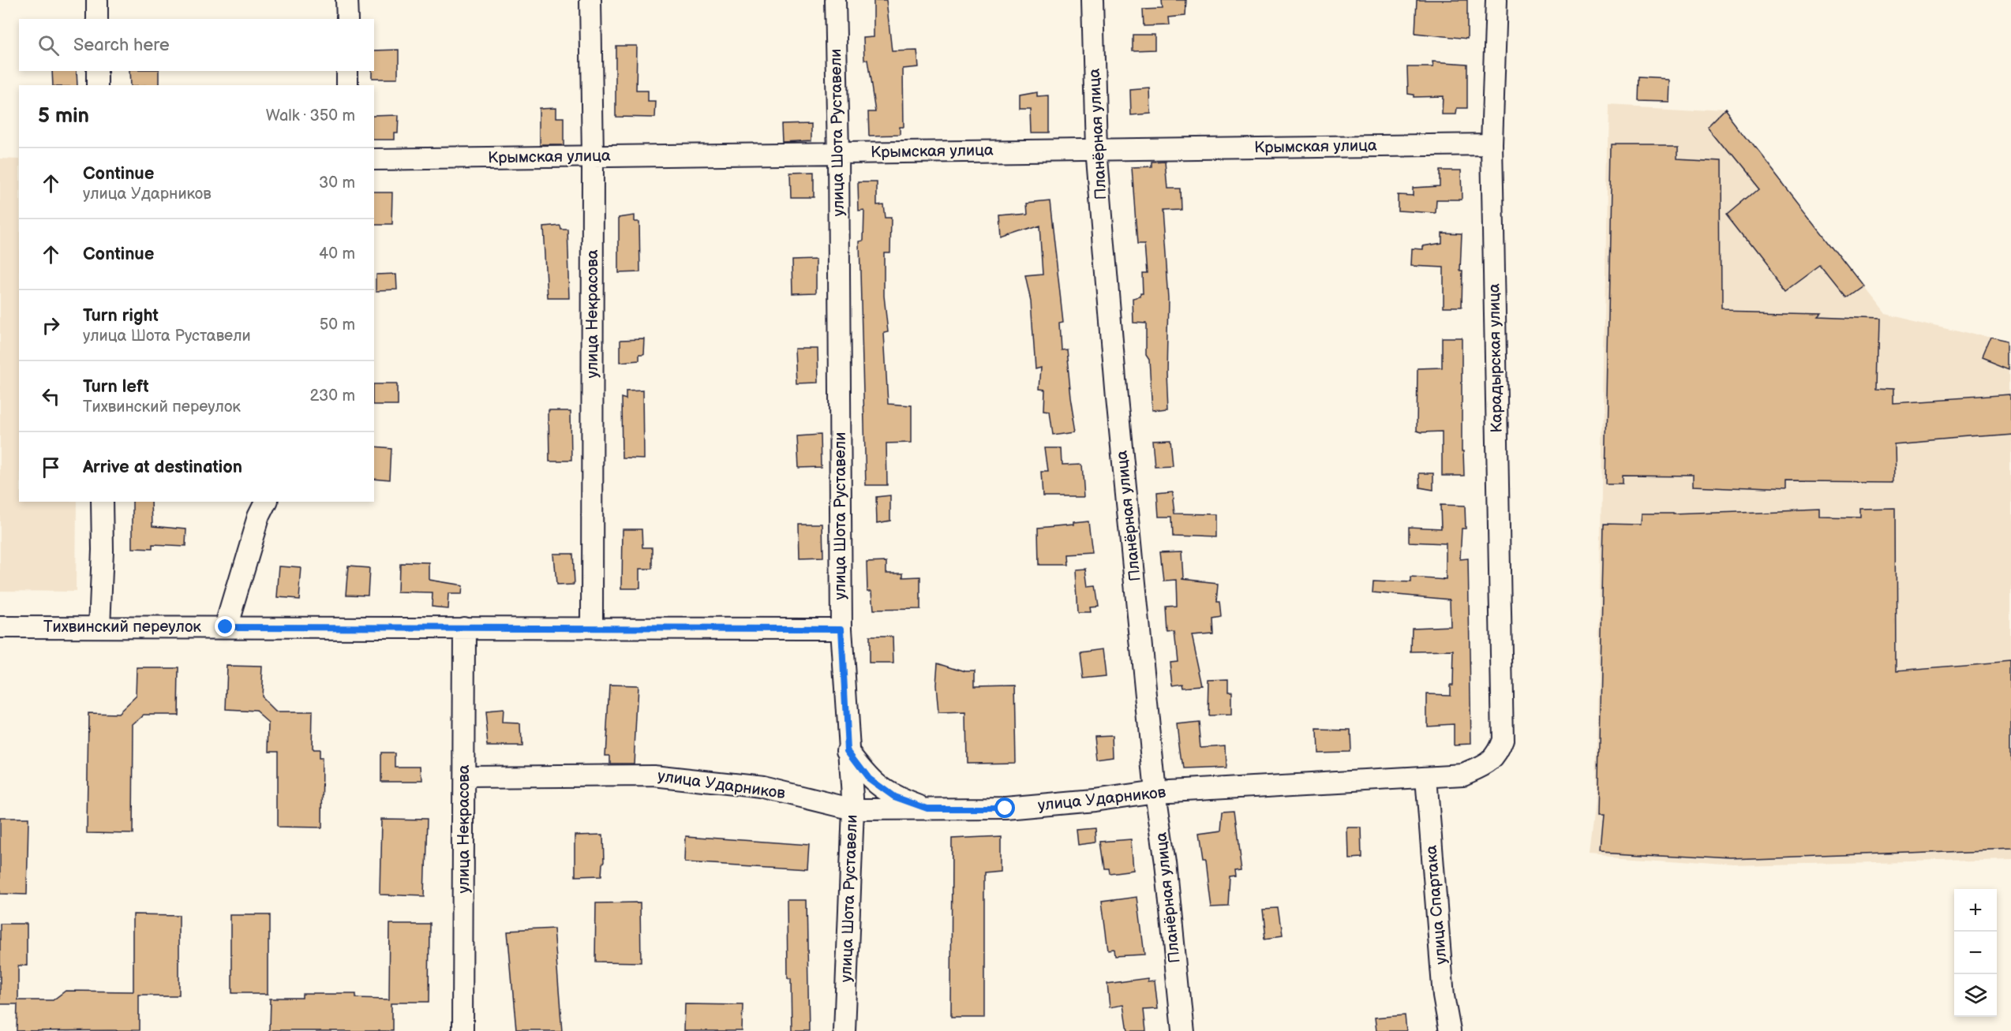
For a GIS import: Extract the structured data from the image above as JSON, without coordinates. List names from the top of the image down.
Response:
{
  "streets": {
    "street": [
      "улица Шота Руставели",
      "Планёрная улица",
      "Крымская улица",
      "улица Некрасова",
      "Карадырская улица",
      "Тихвинский переулок",
      "улица Ударников",
      "улица Спартака"
    ]
  },
  "crossings": [
    ["улица Шота Руставели", "Крымская улица"],
    ["улица Шота Руставели", "Тихвинский переулок"],
    ["улица Шота Руставели", "улица Ударников"],
    ["Планёрная улица", "Крымская улица"],
    ["Планёрная улица", "улица Ударников"],
    ["Крымская улица", "улица Некрасова"],
    ["Крымская улица", "Карадырская улица"],
    ["улица Некрасова", "Тихвинский переулок"],
    ["улица Некрасова", "улица Ударников"],
    ["Карадырская улица", "улица Ударников"],
    ["улица Ударников", "улица Спартака"]
  ],
  "page": {
    "search": "Search here",
    "heading": ["5 min", "Walk · 350 m"],
    "list": [
      ["Continue", "улица Ударников", "30 m"],
      ["Continue", "40 m"],
      ["Turn right", "улица Шота Руставели", "50 m"],
      ["Turn left", "Тихвинский переулок", "230 m"],
      "Arrive at destination"
    ],
    "map_buttons": ["+", "−"]
  }
}
